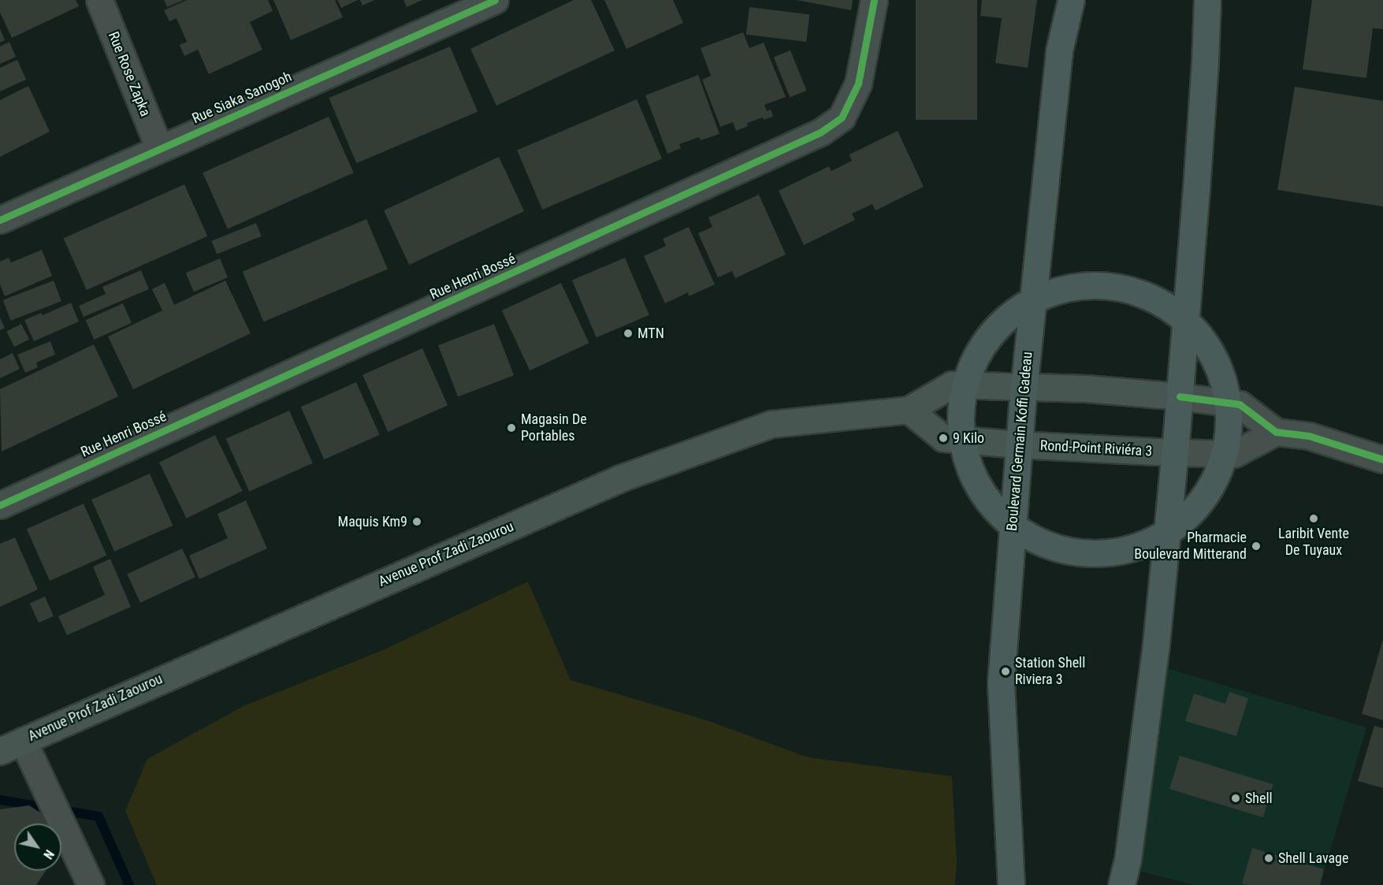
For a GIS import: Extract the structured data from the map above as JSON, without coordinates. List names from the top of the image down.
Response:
{
  "streets": {
    "main road": ["Boulevard Germain Koffi Gadeau", "Rond-Point Riviéra 3", "Avenue Prof Zadi Zaourou"],
    "street": ["Rue Rose Zapka", "Rue Siaka Sanogoh", "Rue Henri Bossé"]
  },
  "crossings": [
    ["Rue Rose Zapka", "Rue Siaka Sanogoh"],
    ["Boulevard Germain Koffi Gadeau", "Rond-Point Riviéra 3"],
    ["Rond-Point Riviéra 3", "Avenue Prof Zadi Zaourou"]
  ],
  "places": [
    "MTN",
    "Magasin De Portables",
    "9 Kilo",
    "Laribit Vente De Tuyaux",
    "Maquis Km9",
    "Pharmacie Boulevard Mitterand",
    "Station Shell Riviera 3",
    "Shell",
    "Shell Lavage"
  ],
  "north": "bottom right"
}
